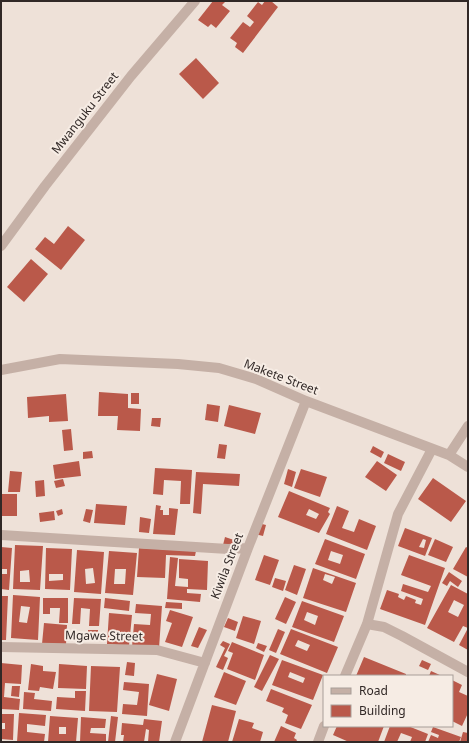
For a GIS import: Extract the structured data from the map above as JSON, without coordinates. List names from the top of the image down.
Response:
{
  "streets": {
    "street": [
      "Mwanguku Street",
      "Makete Street",
      "Kiwila Street",
      "Mgawe Street"
    ]
  },
  "crossings": [
    ["Makete Street", "Kiwila Street"],
    ["Kiwila Street", "Mgawe Street"]
  ],
  "legend": ["Road", "Building"]
}
